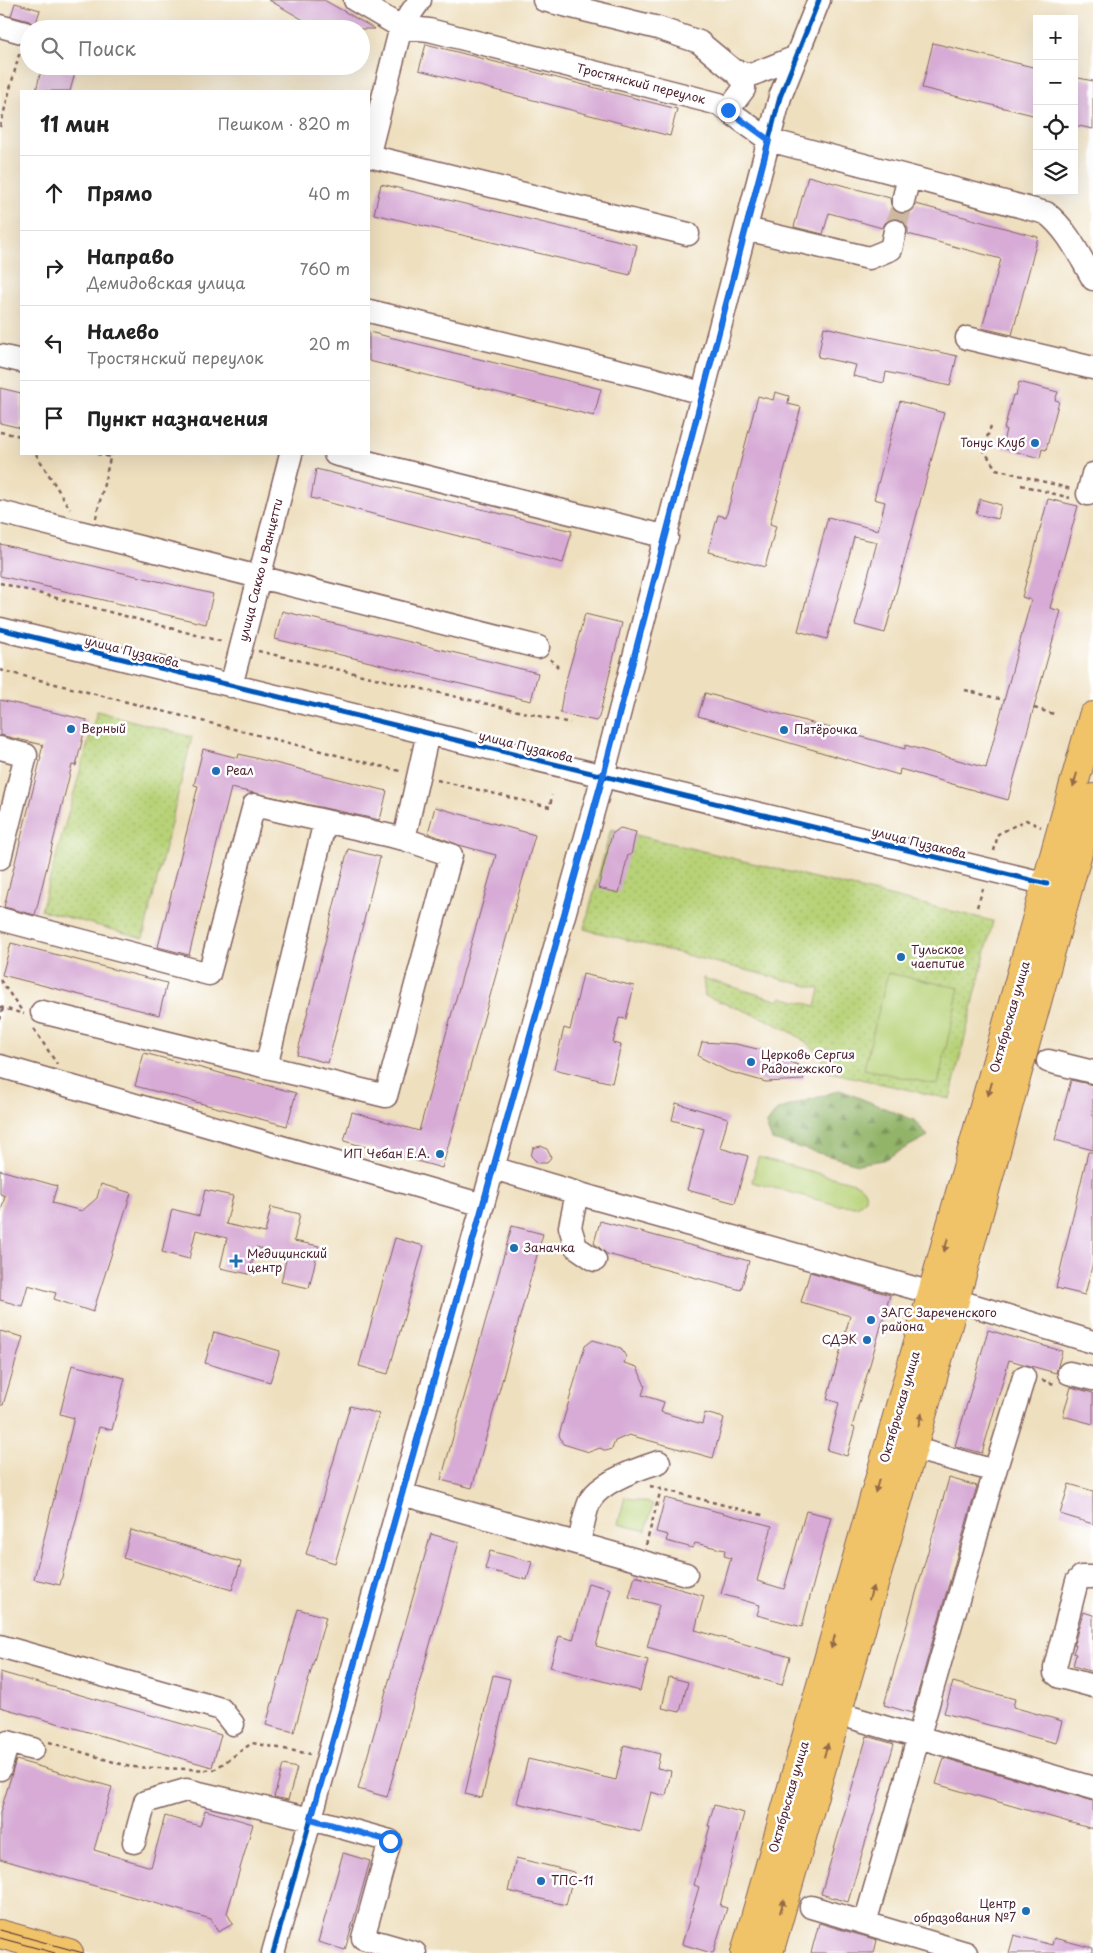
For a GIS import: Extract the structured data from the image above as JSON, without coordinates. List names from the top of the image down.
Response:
{
  "streets": {
    "main road": ["Октябрьская улица"],
    "street": ["Тростянский переулок", "улица Сакко и Ванцетти", "улица Пузакова"]
  },
  "crossings": [
    ["улица Сакко и Ванцетти", "улица Пузакова"],
    ["улица Пузакова", "Октябрьская улица"]
  ],
  "places": {
    "other": [
      "Тонус Клуб",
      "Верный",
      "Пятёрочка",
      "Реал",
      "Тульское чаепитие",
      "Церковь Сергия Радонежского",
      "ИП Чебан Е.А.",
      "Заначка",
      "ЗАГС Зареченского района",
      "СДЭК",
      "ТПС-11",
      "Центр образования №7"
    ],
    "health": ["Медицинский центр"]
  },
  "page": {
    "map_buttons": ["+", "−"],
    "search": "Поиск",
    "heading": ["11 мин", "Пешком · 820 m"],
    "list": [
      ["Прямо", "40 m"],
      ["Направо", "Демидовская улица", "760 m"],
      ["Налево", "Тростянский переулок", "20 m"],
      "Пункт назначения"
    ]
  }
}
